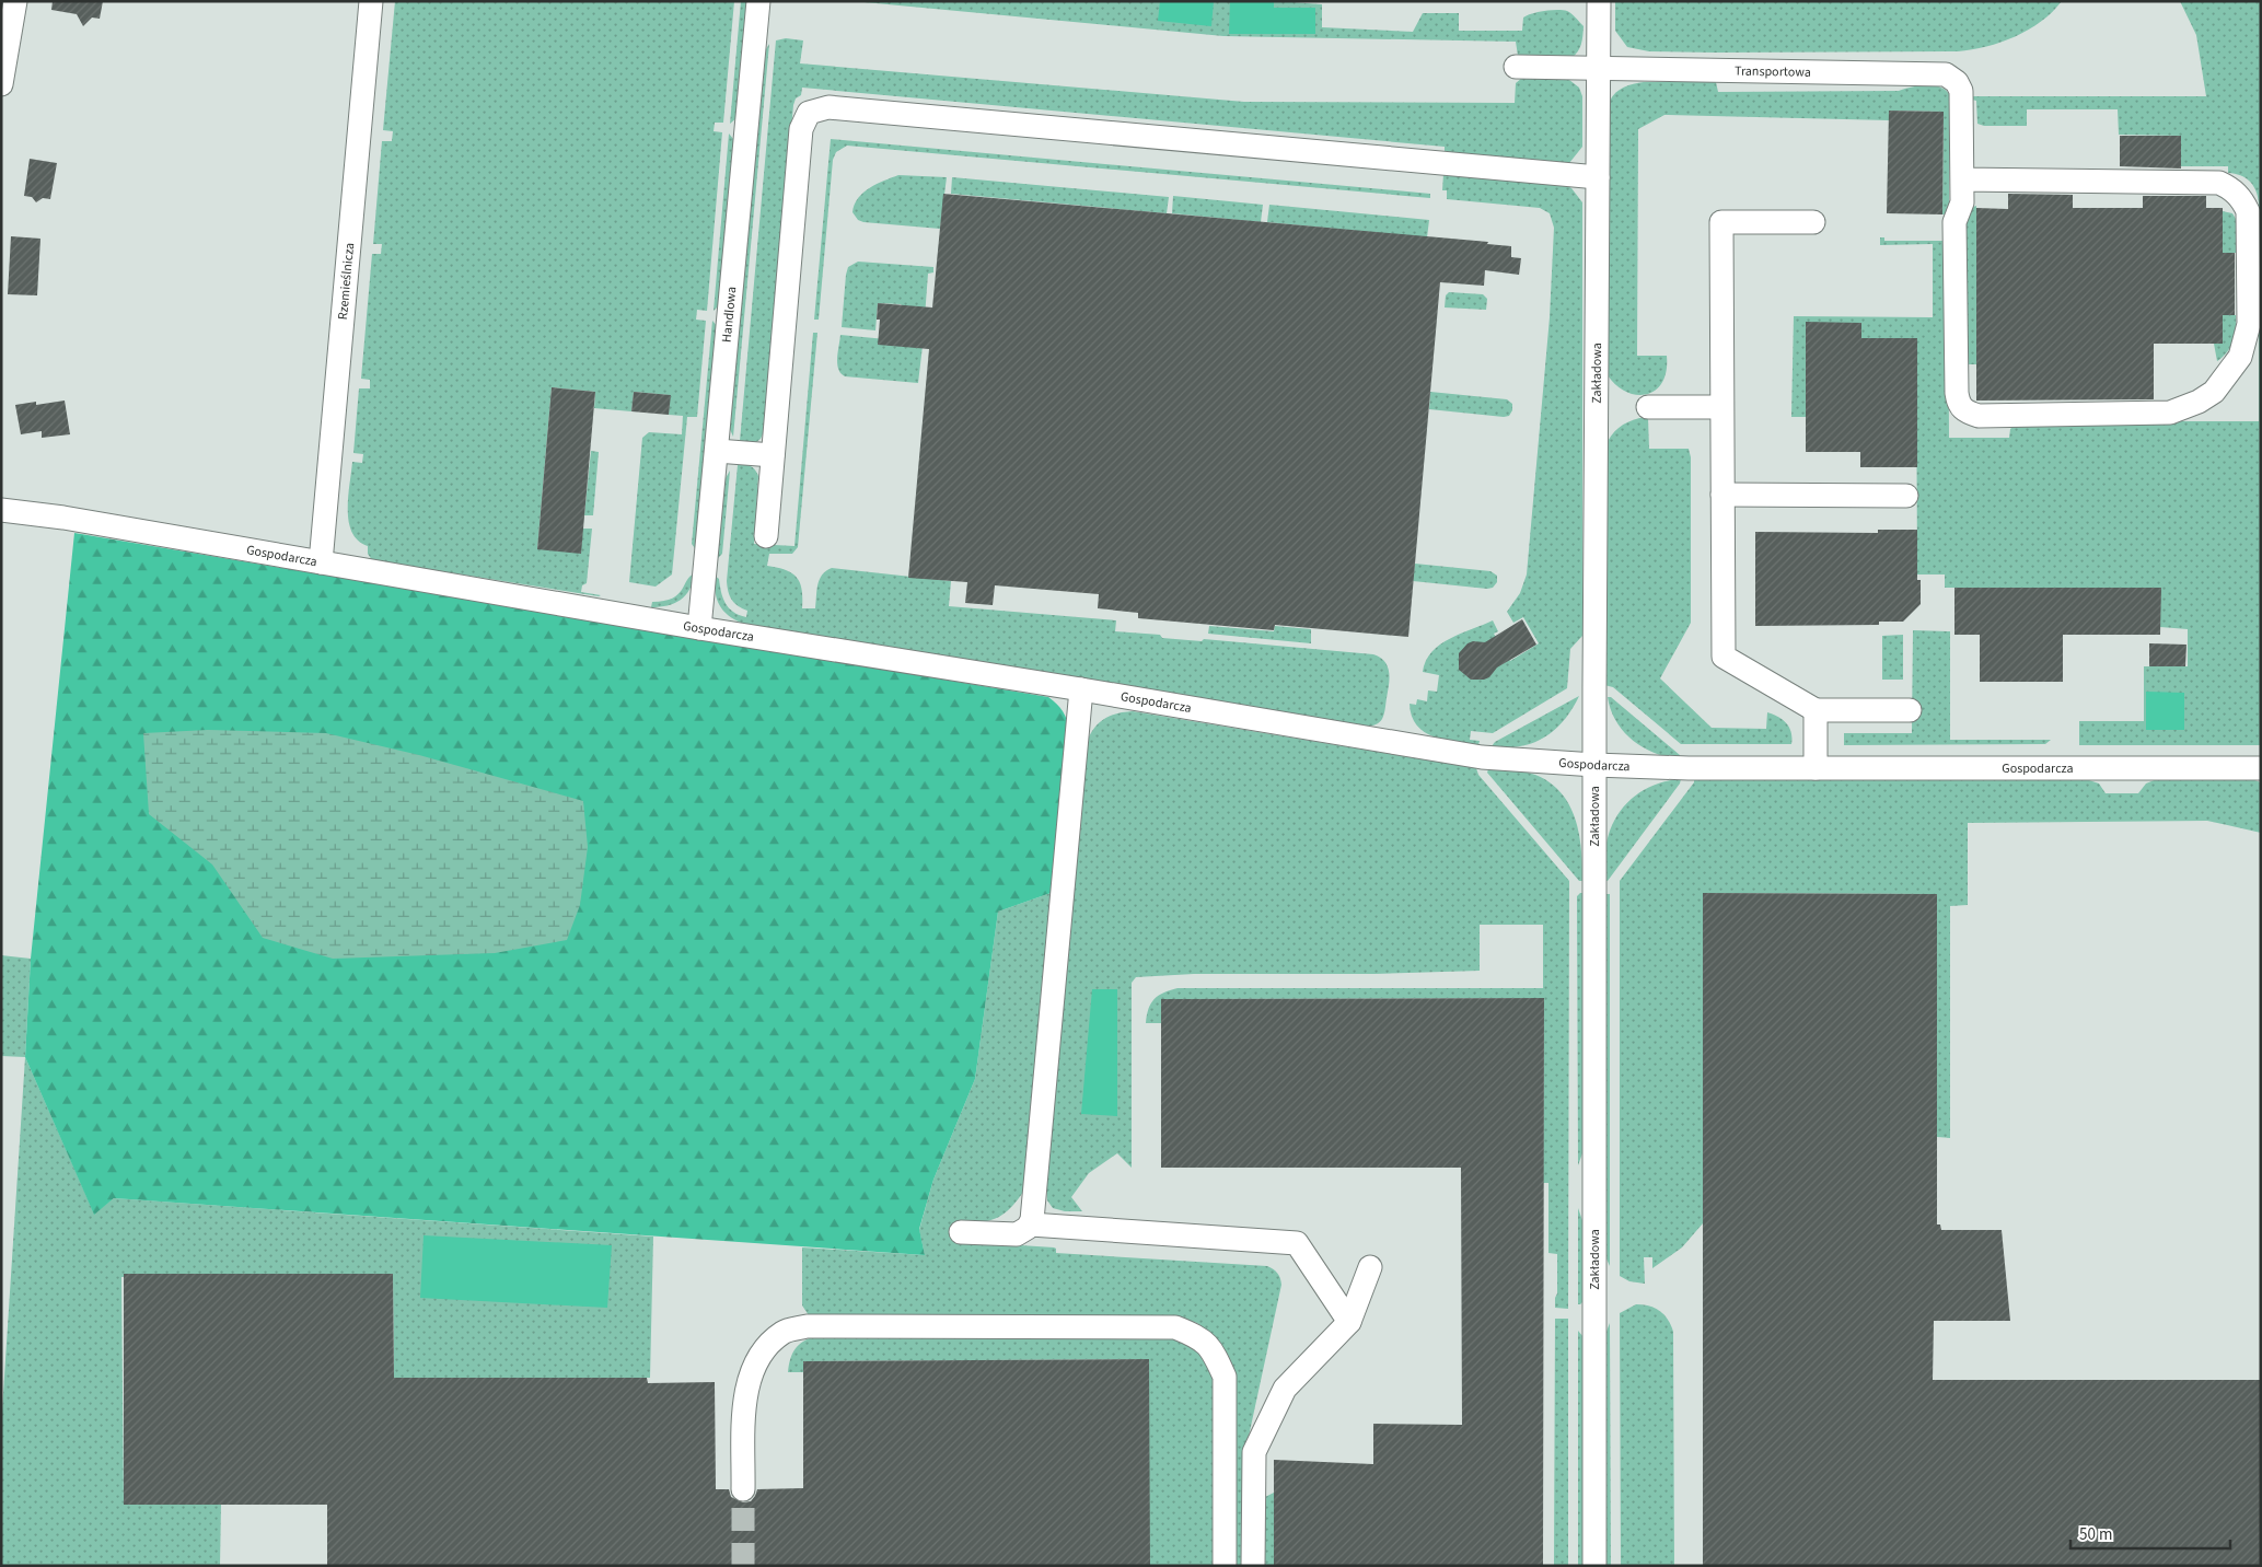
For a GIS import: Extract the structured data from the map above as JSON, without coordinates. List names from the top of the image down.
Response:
{
  "streets": {
    "street": [
      "Transportowa",
      "Rzemieślnicza",
      "Handlowa",
      "Zakładowa",
      "Gospodarcza"
    ]
  },
  "crossings": [
    ["Transportowa", "Zakładowa"],
    ["Rzemieślnicza", "Gospodarcza"],
    ["Handlowa", "Gospodarcza"],
    ["Zakładowa", "Gospodarcza"]
  ],
  "scale_bar": "50 m"
}
